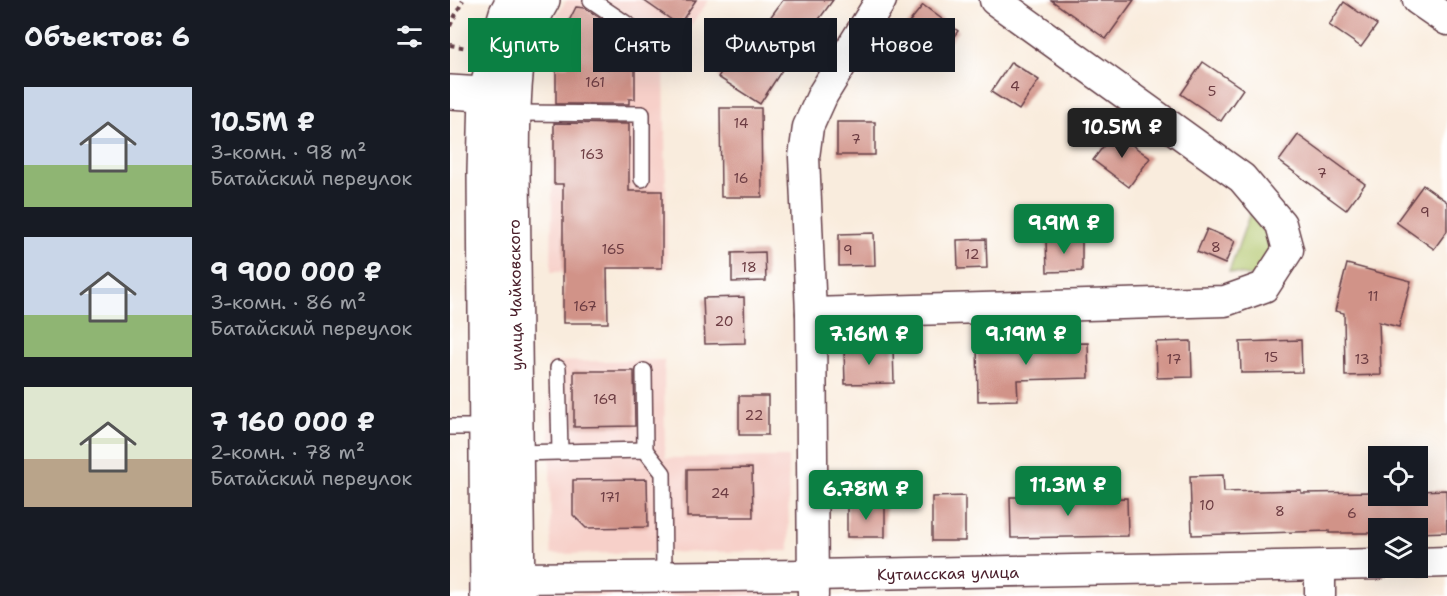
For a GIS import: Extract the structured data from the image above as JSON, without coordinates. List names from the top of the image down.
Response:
{
  "streets": {
    "main road": ["улица Чайковского"],
    "street": ["Кутаисская улица"]
  },
  "crossings": [
    ["улица Чайковского", "Кутаисская улица"]
  ],
  "house_numbers": [
    "161",
    "4",
    "5",
    "14",
    "7",
    "163",
    "7",
    "16",
    "9",
    "8",
    "165",
    "9",
    "12",
    "18",
    "11",
    "167",
    "20",
    "15",
    "17",
    "13",
    "169",
    "22",
    "24",
    "171",
    "10",
    "8",
    "6"
  ],
  "page": {
    "heading": "Объектов: 6",
    "chip": [
      "Купить",
      "Снять",
      "Фильтры",
      "Новое"
    ],
    "list": [
      {
        "name": "10.5M ₽",
        "note": "3-комн. · 98 m² · Батайский переулок"
      },
      {
        "name": "9 900 000 ₽",
        "note": "3-комн. · 86 m² · Батайский переулок"
      },
      {
        "name": "7 160 000 ₽",
        "note": "2-комн. · 78 m² · Батайский переулок"
      }
    ],
    "price": [
      "10.5M ₽",
      "9.9M ₽",
      "7.16M ₽",
      "9.19M ₽",
      "11.3M ₽",
      "6.78M ₽"
    ]
  }
}
